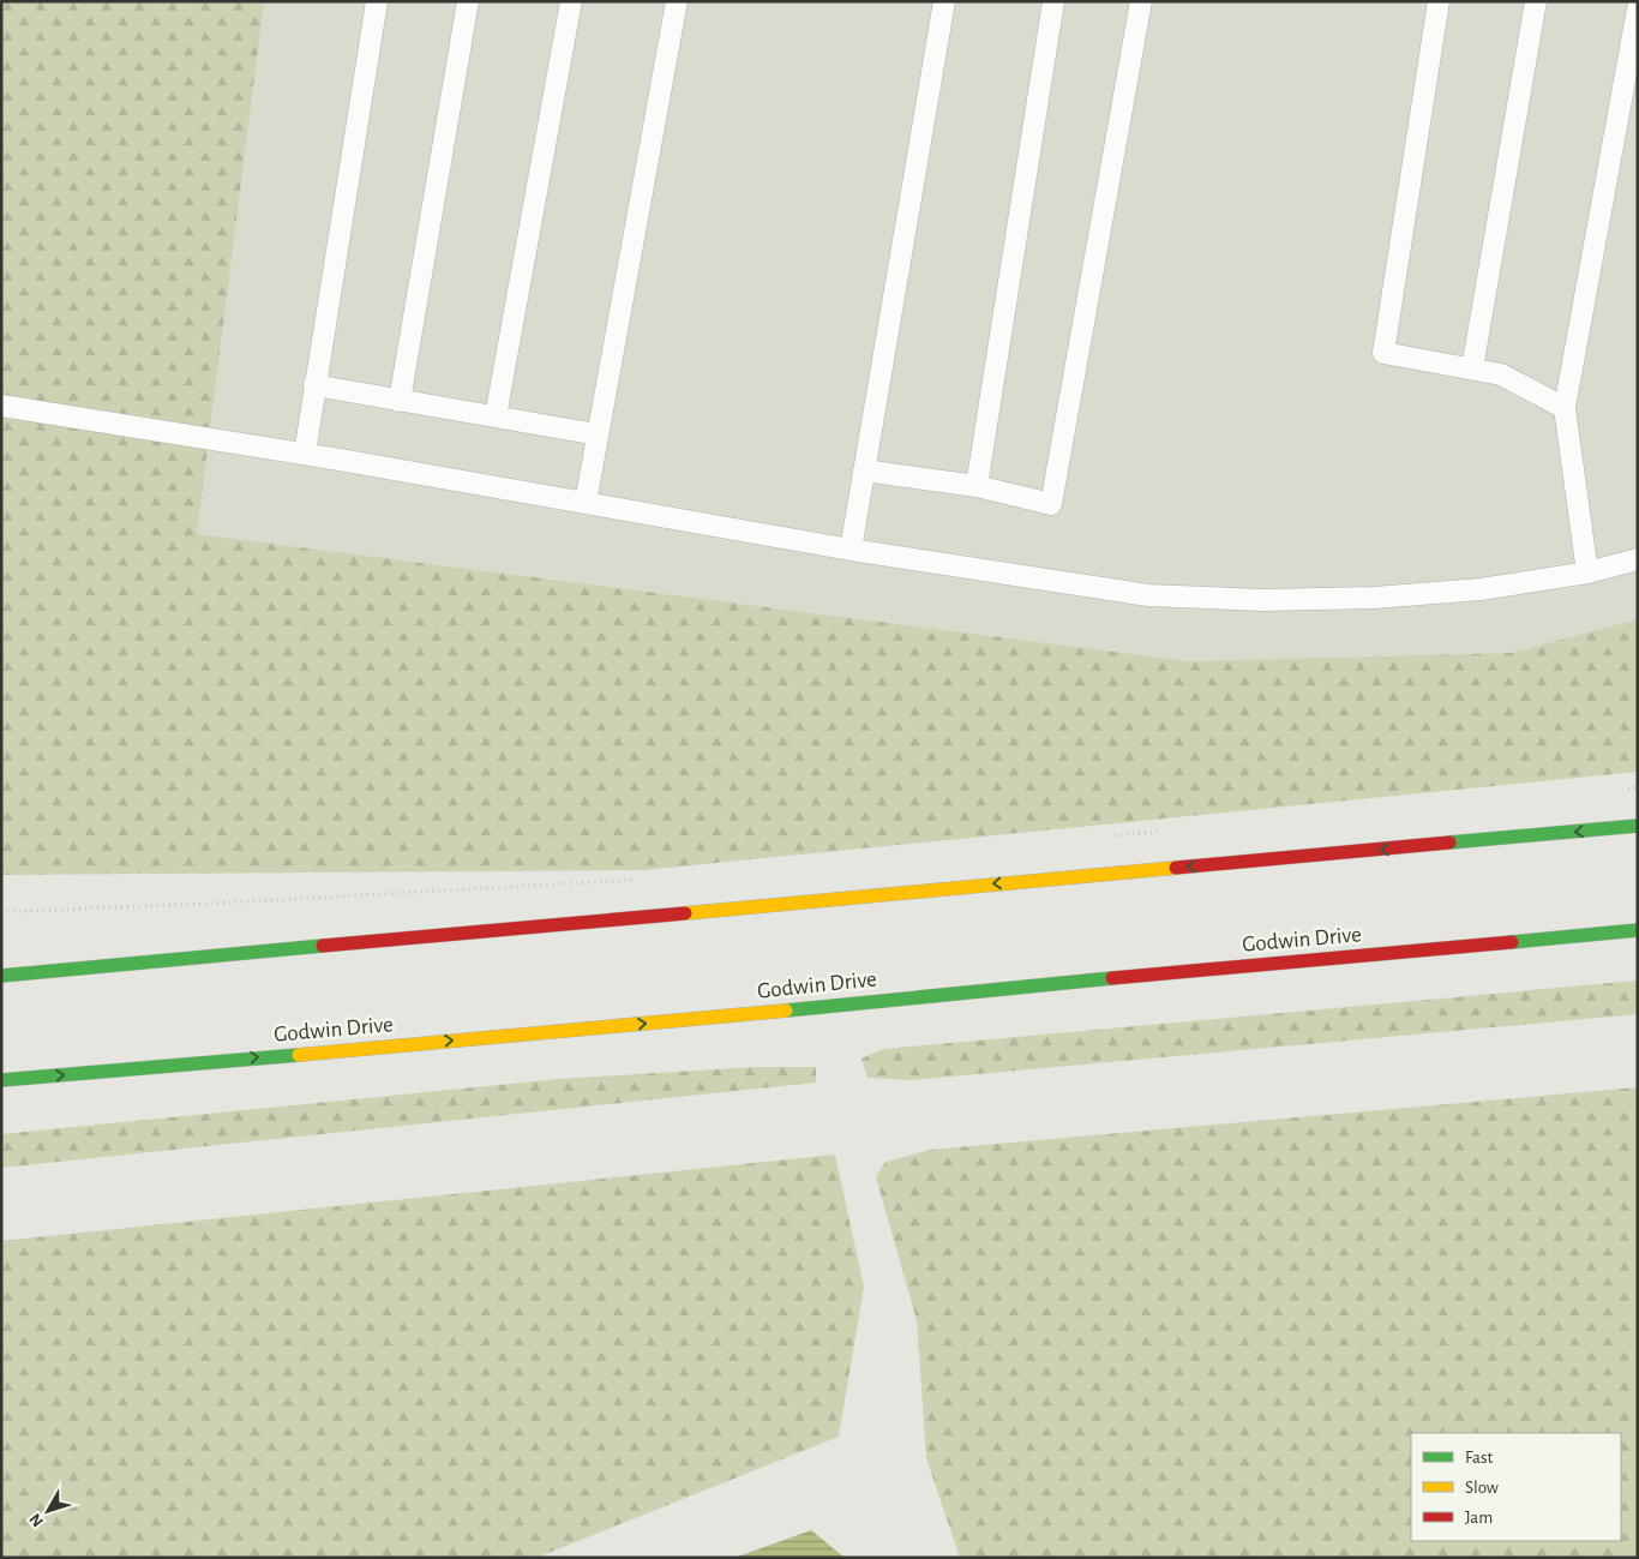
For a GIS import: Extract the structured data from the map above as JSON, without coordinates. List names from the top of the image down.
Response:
{
  "streets": {
    "main road": ["Godwin Drive"]
  },
  "legend": ["Fast", "Slow", "Jam"],
  "north": "bottom left"
}
